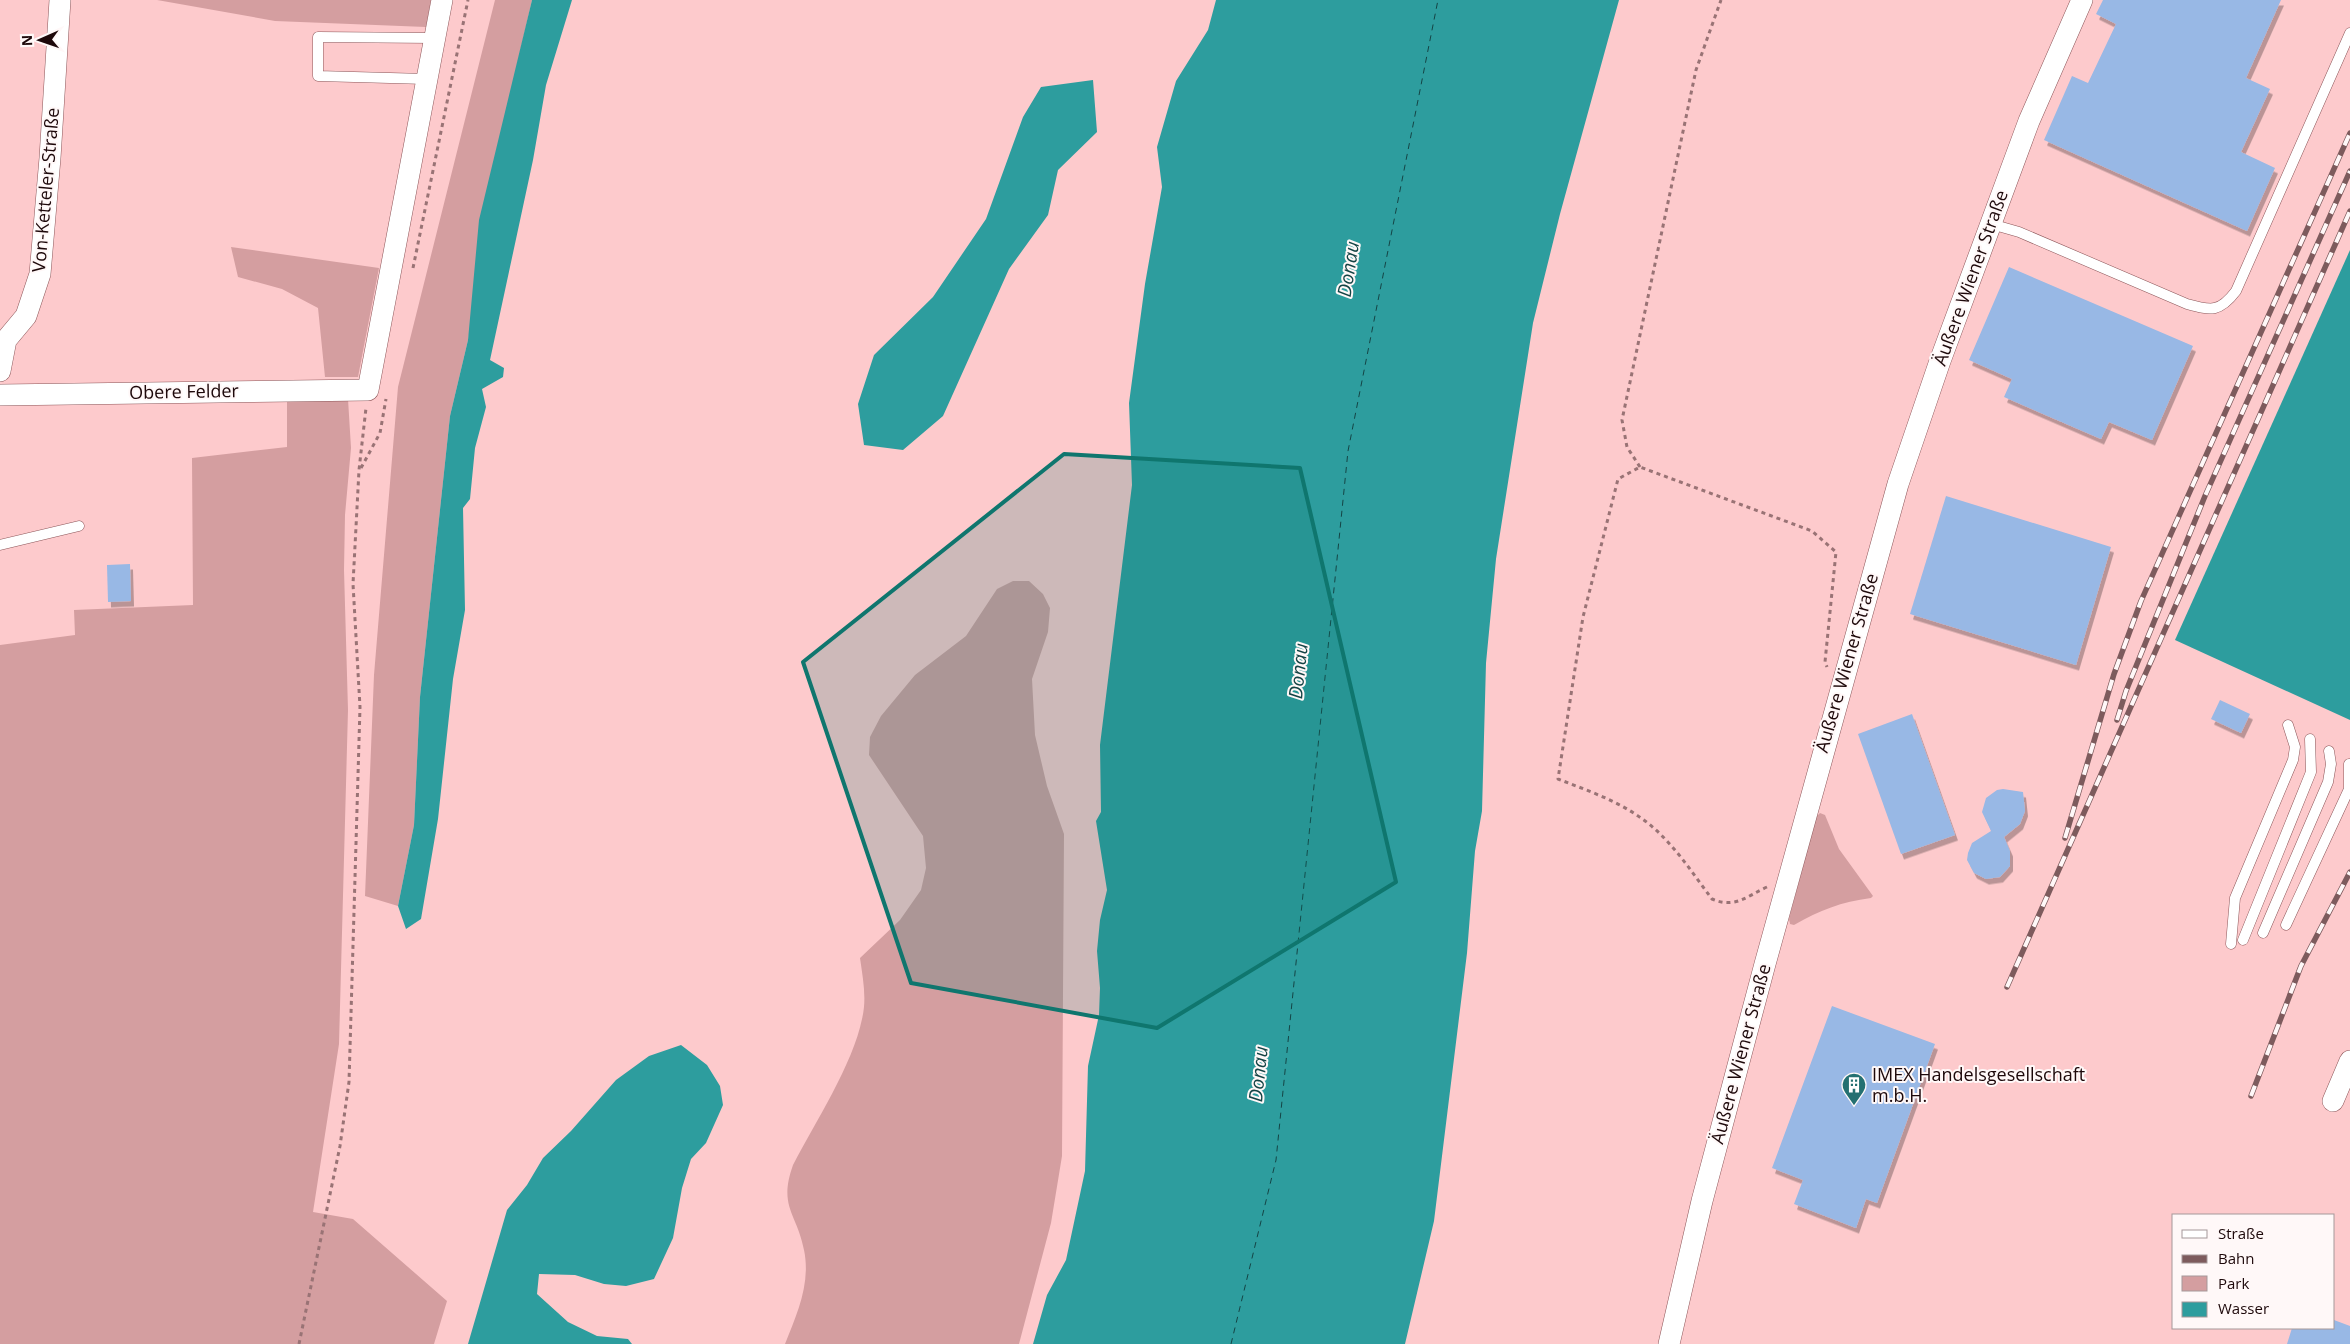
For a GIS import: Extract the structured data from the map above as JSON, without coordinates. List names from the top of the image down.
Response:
{
  "streets": {
    "street": ["Von-Ketteler-Straße", "Äußere Wiener Straße", "Obere Felder"]
  },
  "water": ["Donau"],
  "places": {
    "building": ["IMEX Handelsgesellschaft m.b.H."]
  },
  "legend": [
    "Straße",
    "Bahn",
    "Park",
    "Wasser"
  ],
  "north": "left"
}
